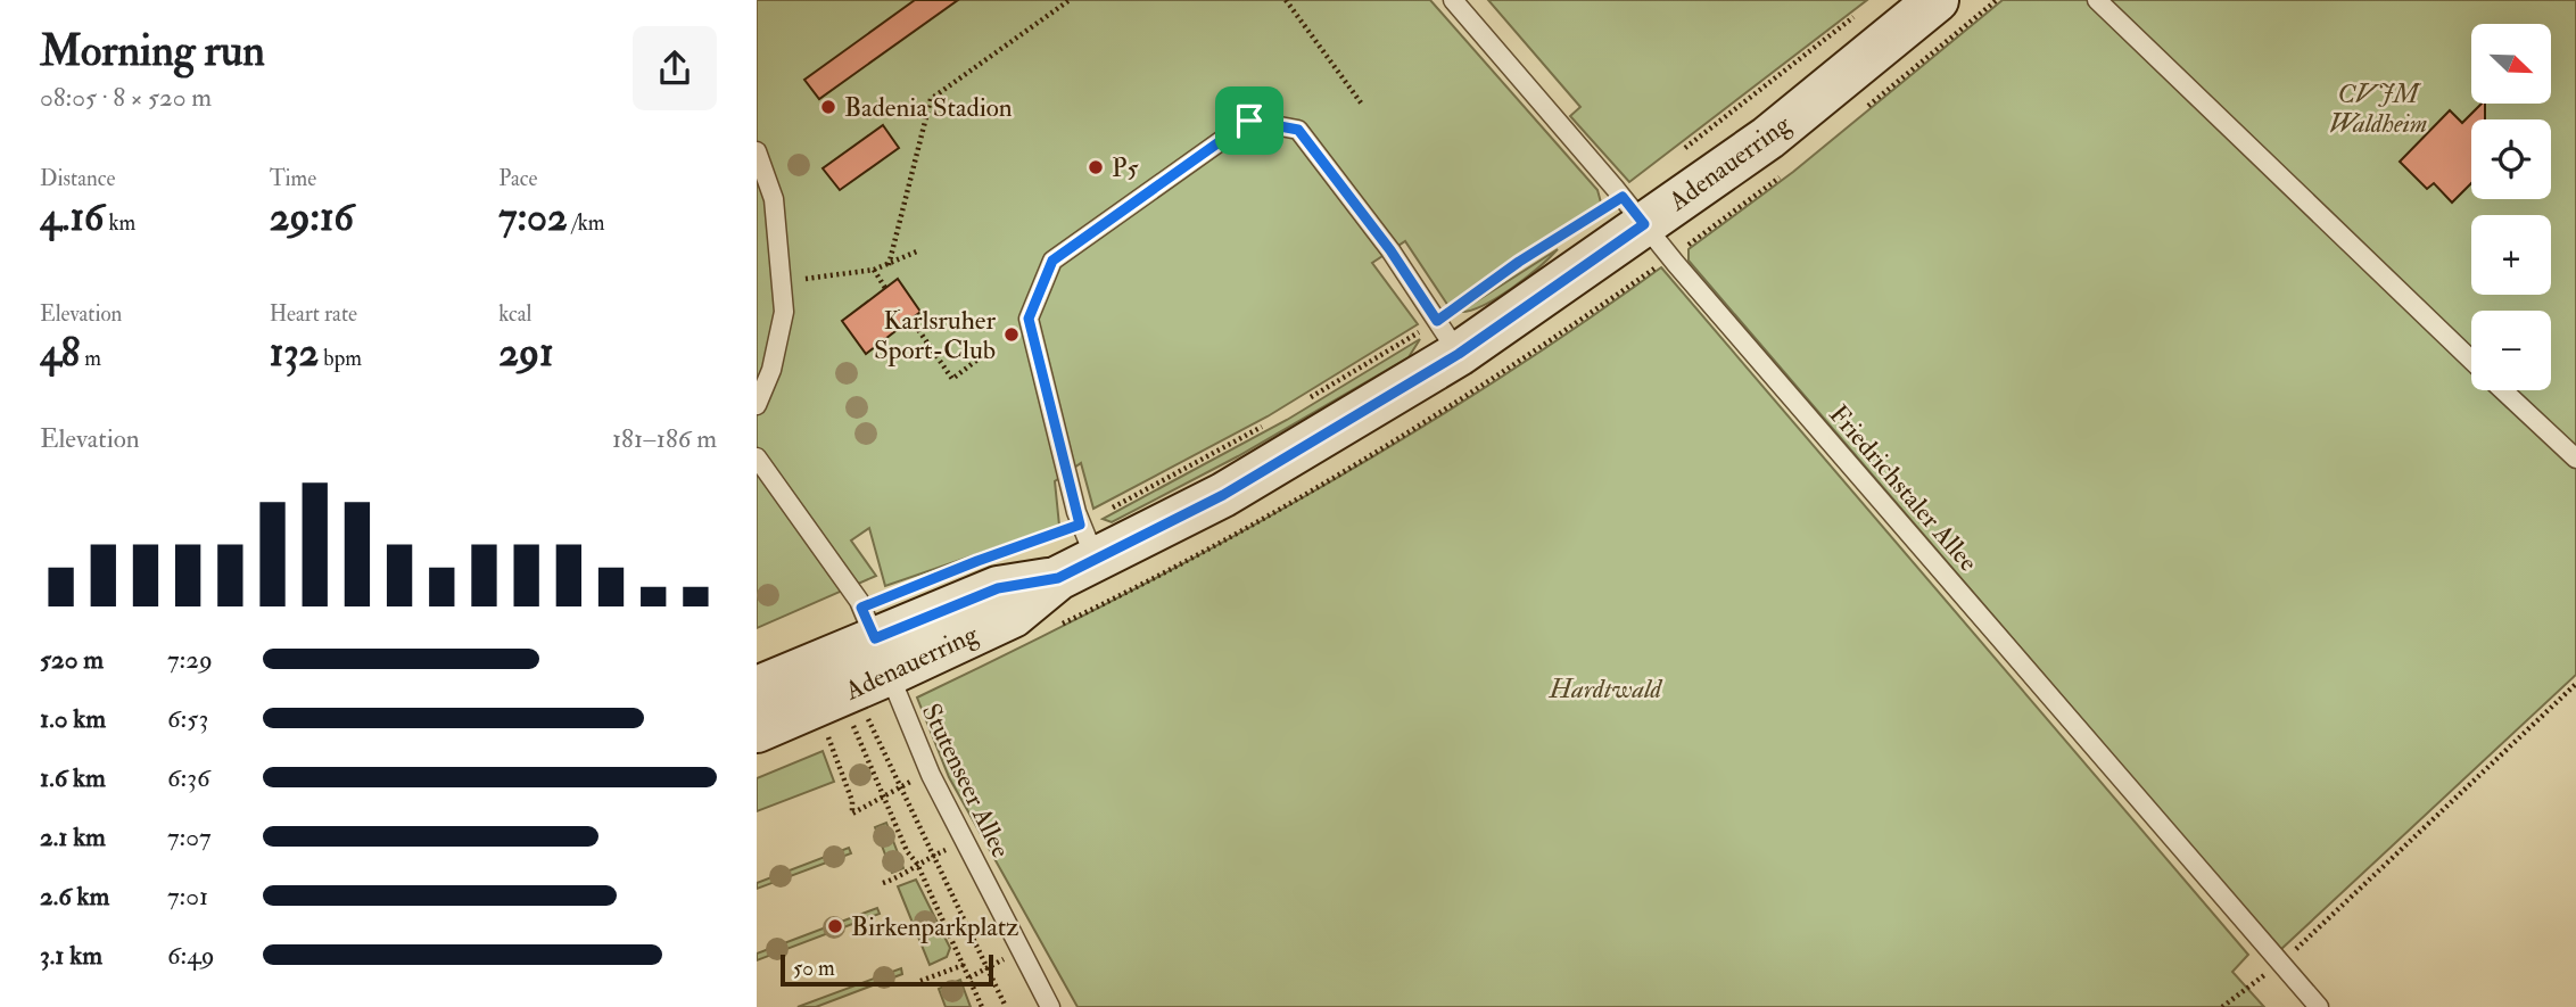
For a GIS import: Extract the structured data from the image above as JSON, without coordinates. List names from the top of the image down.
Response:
{
  "streets": {
    "main road": ["Adenauerring"],
    "lane": ["Friedrichstaler Allee", "Stutenseer Allee"]
  },
  "crossings": [
    ["Adenauerring", "Friedrichstaler Allee"],
    ["Adenauerring", "Stutenseer Allee"]
  ],
  "parks": ["CVJM Waldheim", "Hardtwald"],
  "places": [
    "Badenia Stadion",
    "P5",
    "Karlsruher Sport-Club",
    "Birkenparkplatz"
  ],
  "scale_bar": "50 m",
  "north": "bottom right",
  "page": {
    "heading": ["Morning run", "08:05 · 8 × 520 m"],
    "map_buttons": ["+", "−"],
    "stats": [
      ["Distance", "4.16 km"],
      ["Time", "29:16"],
      ["Pace", "7:02 /km"],
      ["Elevation", "48 m"],
      ["Heart rate", "132 bpm"],
      ["kcal", "291"]
    ],
    "chart": ["Elevation", "181–186 m"],
    "list": [
      {
        "name": "520 m",
        "note": "7:29"
      },
      {
        "name": "1.0 km",
        "note": "6:53"
      },
      {
        "name": "1.6 km",
        "note": "6:36"
      },
      {
        "name": "2.1 km",
        "note": "7:07"
      },
      {
        "name": "2.6 km",
        "note": "7:01"
      },
      {
        "name": "3.1 km",
        "note": "6:49"
      }
    ],
    "scale": "50 m"
  }
}
